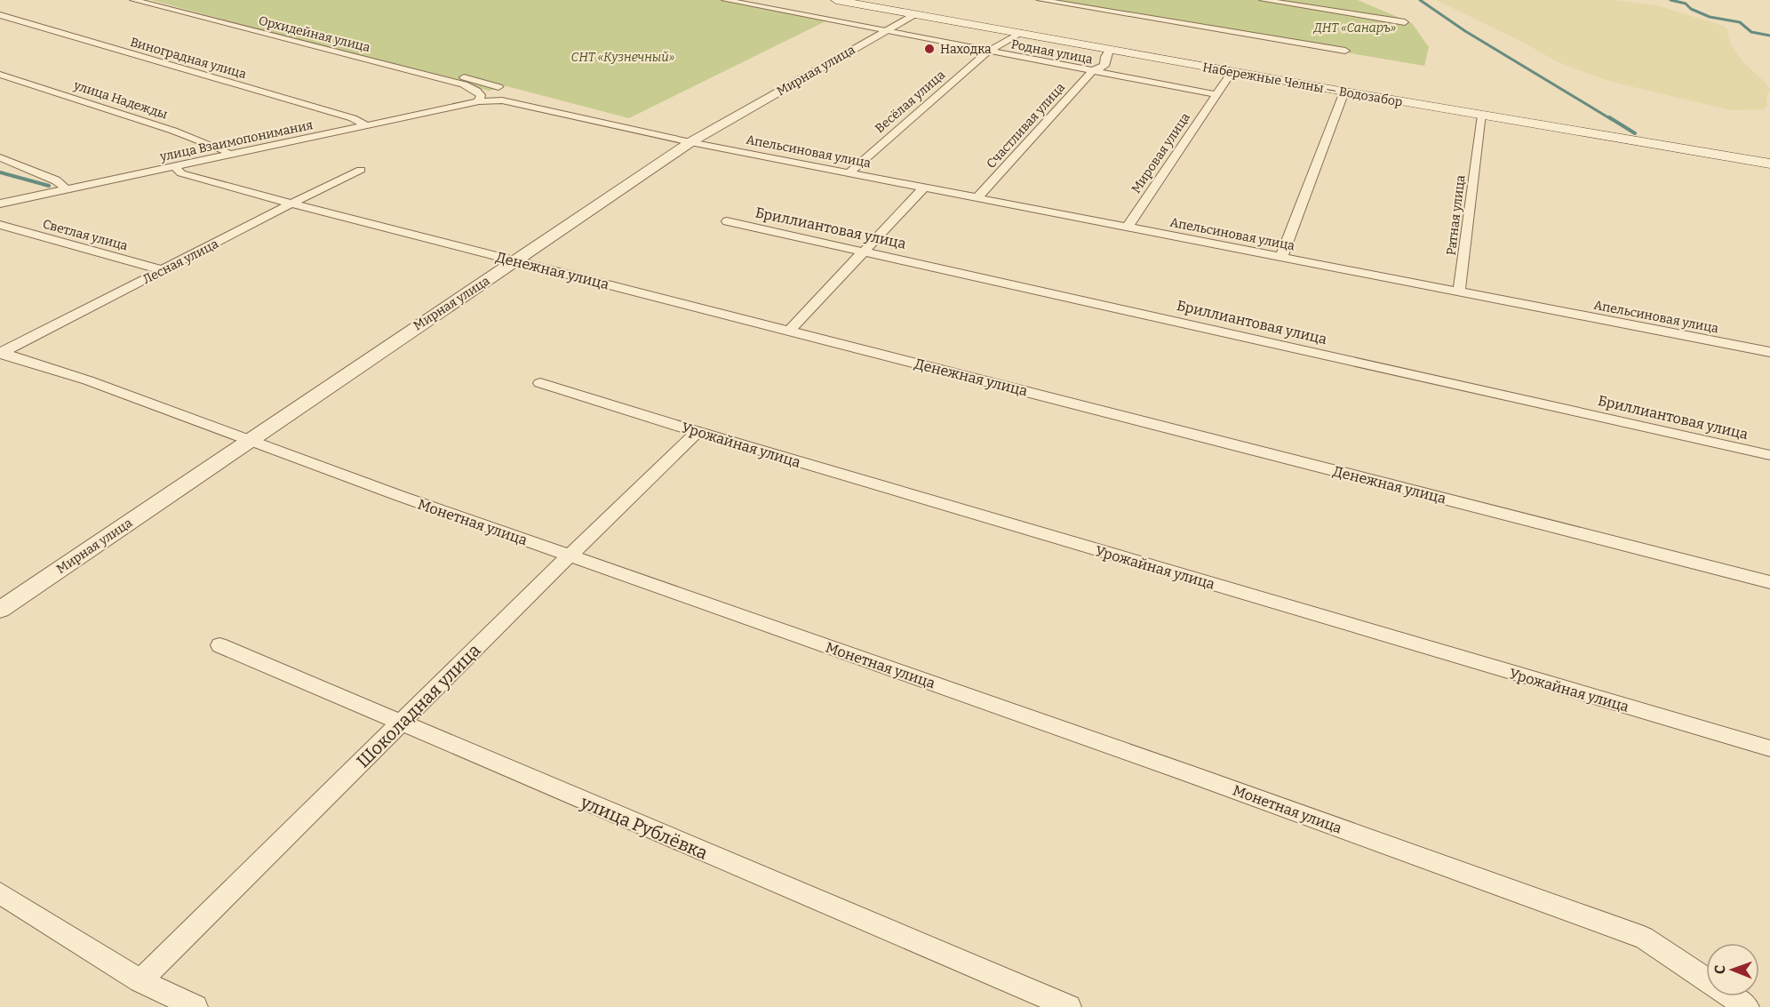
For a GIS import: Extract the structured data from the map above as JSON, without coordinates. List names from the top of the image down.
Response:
{
  "streets": {
    "main road": ["Набережные Челны — Водозабор"],
    "street": [
      "Орхидейная улица",
      "Родная улица",
      "Виноградная улица",
      "Мирная улица",
      "улица Надежды",
      "Весёлая улица",
      "Счастливая улица",
      "улица Взаимопонимания",
      "Апельсиновая улица",
      "Мировая улица",
      "Ратная улица",
      "Бриллиантовая улица",
      "Светлая улица",
      "Лесная улица",
      "Денежная улица",
      "Урожайная улица",
      "Монетная улица",
      "Шоколадная улица",
      "улица Рублёвка"
    ]
  },
  "crossings": [
    ["Орхидейная улица", "улица Взаимопонимания"],
    ["Орхидейная улица", "Апельсиновая улица"],
    ["Родная улица", "Мирная улица"],
    ["Родная улица", "Весёлая улица"],
    ["Родная улица", "Счастливая улица"],
    ["Родная улица", "Мировая улица"],
    ["Виноградная улица", "улица Взаимопонимания"],
    ["Мирная улица", "Набережные Челны — Водозабор"],
    ["Мирная улица", "Апельсиновая улица"],
    ["Мирная улица", "Денежная улица"],
    ["Мирная улица", "Монетная улица"],
    ["Набережные Челны — Водозабор", "Весёлая улица"],
    ["Набережные Челны — Водозабор", "Счастливая улица"],
    ["Набережные Челны — Водозабор", "Мировая улица"],
    ["Набережные Челны — Водозабор", "Ратная улица"],
    ["улица Надежды", "улица Взаимопонимания"],
    ["Весёлая улица", "Апельсиновая улица"],
    ["Счастливая улица", "Апельсиновая улица"],
    ["улица Взаимопонимания", "Апельсиновая улица"],
    ["улица Взаимопонимания", "Денежная улица"],
    ["Апельсиновая улица", "Мировая улица"],
    ["Апельсиновая улица", "Ратная улица"],
    ["Светлая улица", "Лесная улица"],
    ["Лесная улица", "Денежная улица"],
    ["Лесная улица", "Монетная улица"],
    ["Урожайная улица", "Шоколадная улица"],
    ["Монетная улица", "Шоколадная улица"],
    ["Шоколадная улица", "улица Рублёвка"]
  ],
  "parks": ["ДНТ «Санаръ»", "СНТ «Кузнечный»"],
  "places": ["Находка"],
  "north": "left"
}
